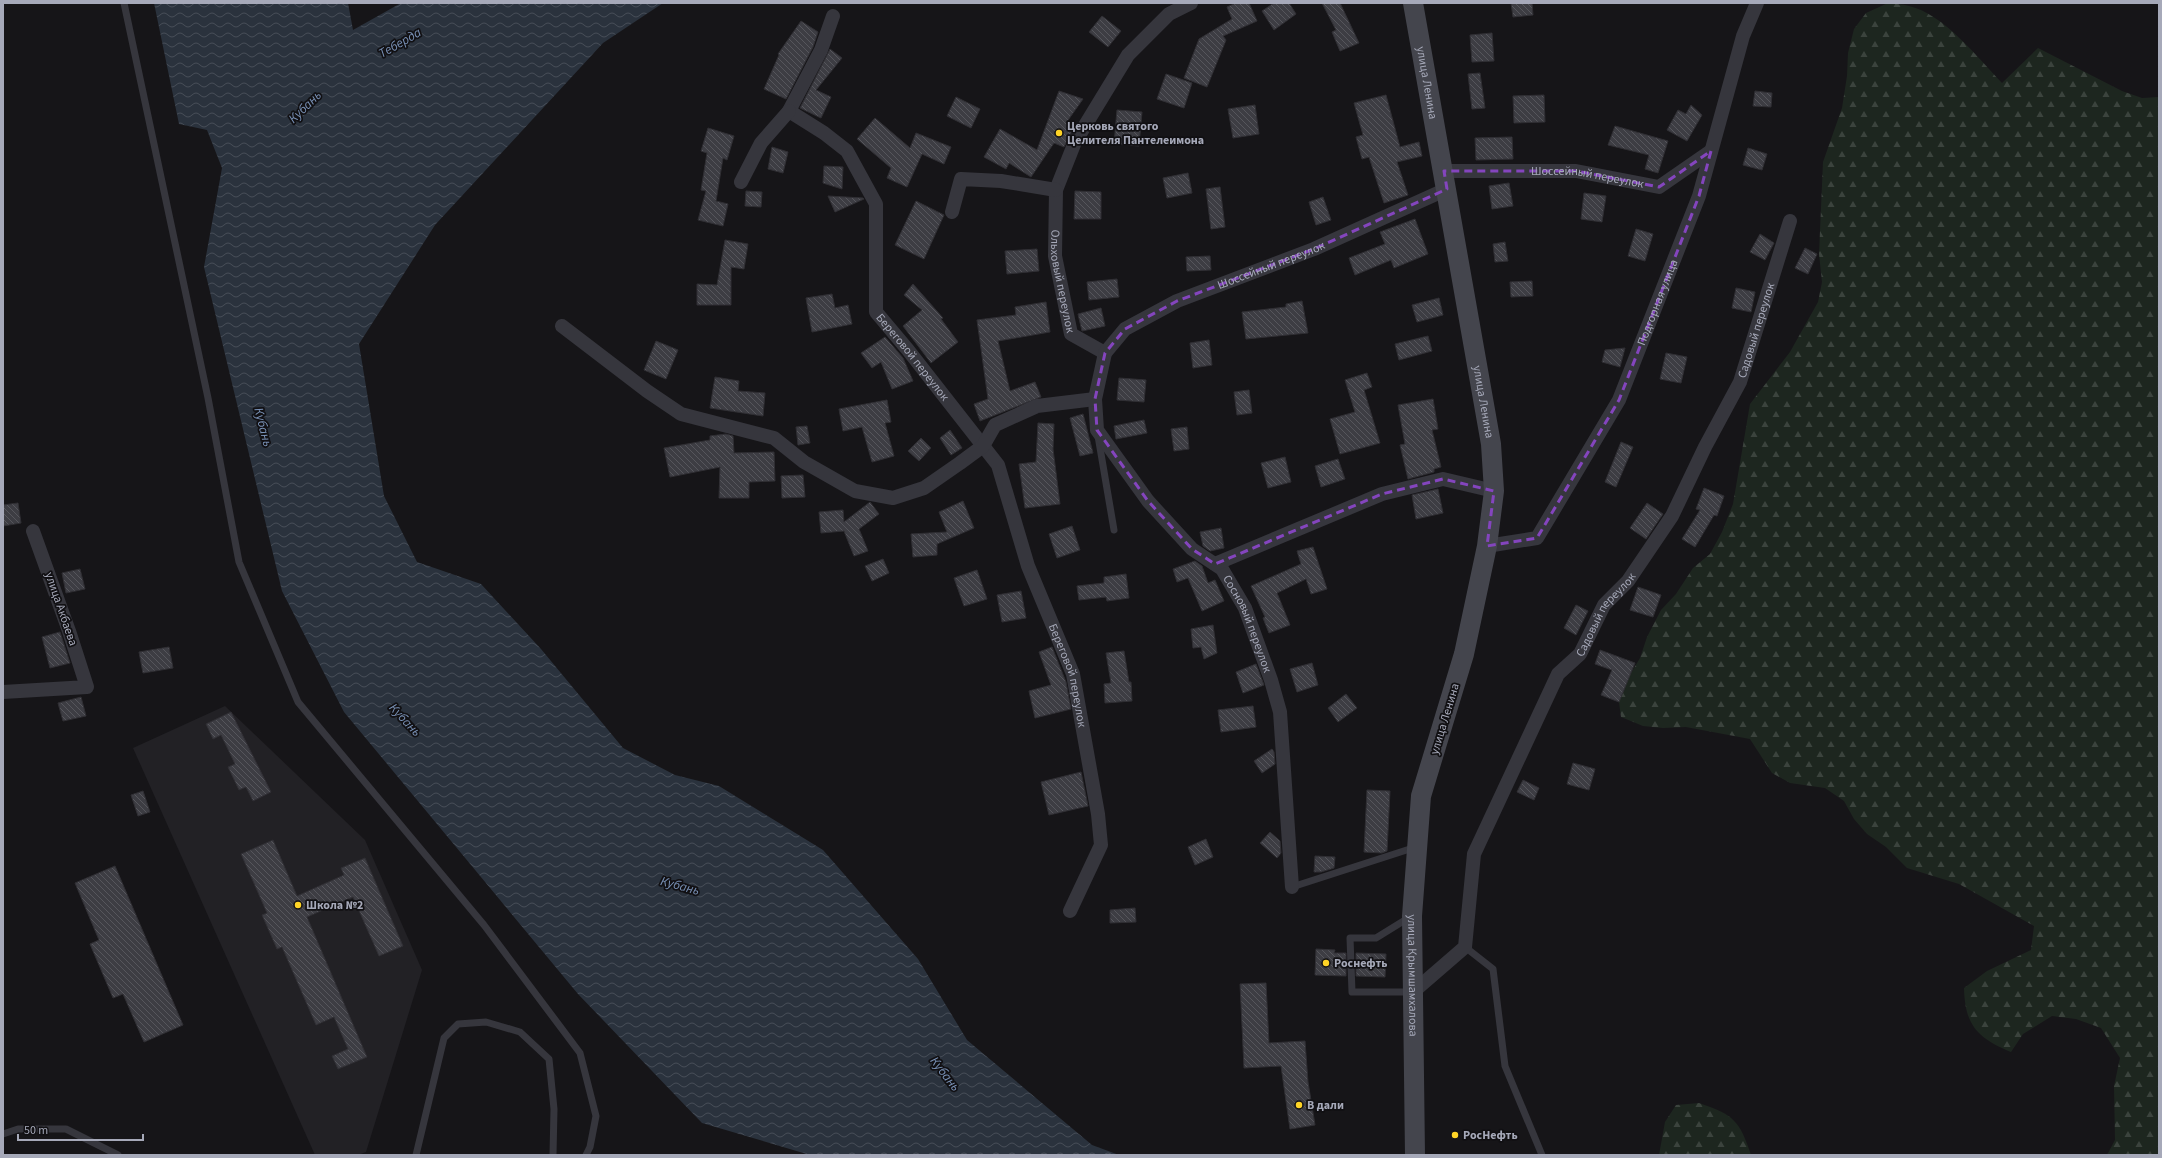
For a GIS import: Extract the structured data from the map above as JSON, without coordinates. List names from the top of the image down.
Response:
{
  "streets": {
    "main road": ["улица Ленина", "улица Крымшамхалова"],
    "street": [
      "Шоссейный переулок",
      "Ольховый переулок",
      "Подгорная улица",
      "Садовый переулок",
      "Береговой переулок",
      "улица Акбаева",
      "Сосновый переулок"
    ]
  },
  "crossings": [
    ["улица Ленина", "Шоссейный переулок"],
    ["улица Ленина", "Подгорная улица"],
    ["улица Ленина", "Сосновый переулок"],
    ["улица Ленина", "улица Крымшамхалова"],
    ["Шоссейный переулок", "Ольховый переулок"],
    ["Шоссейный переулок", "Подгорная улица"]
  ],
  "water": ["Теберда", "Кубань"],
  "places": [
    "Церковь святого Целителя Пантелеимона",
    "Школа №2",
    "Роснефть",
    "В дали",
    "РосНефть"
  ],
  "scale_bar": "50 m"
}
